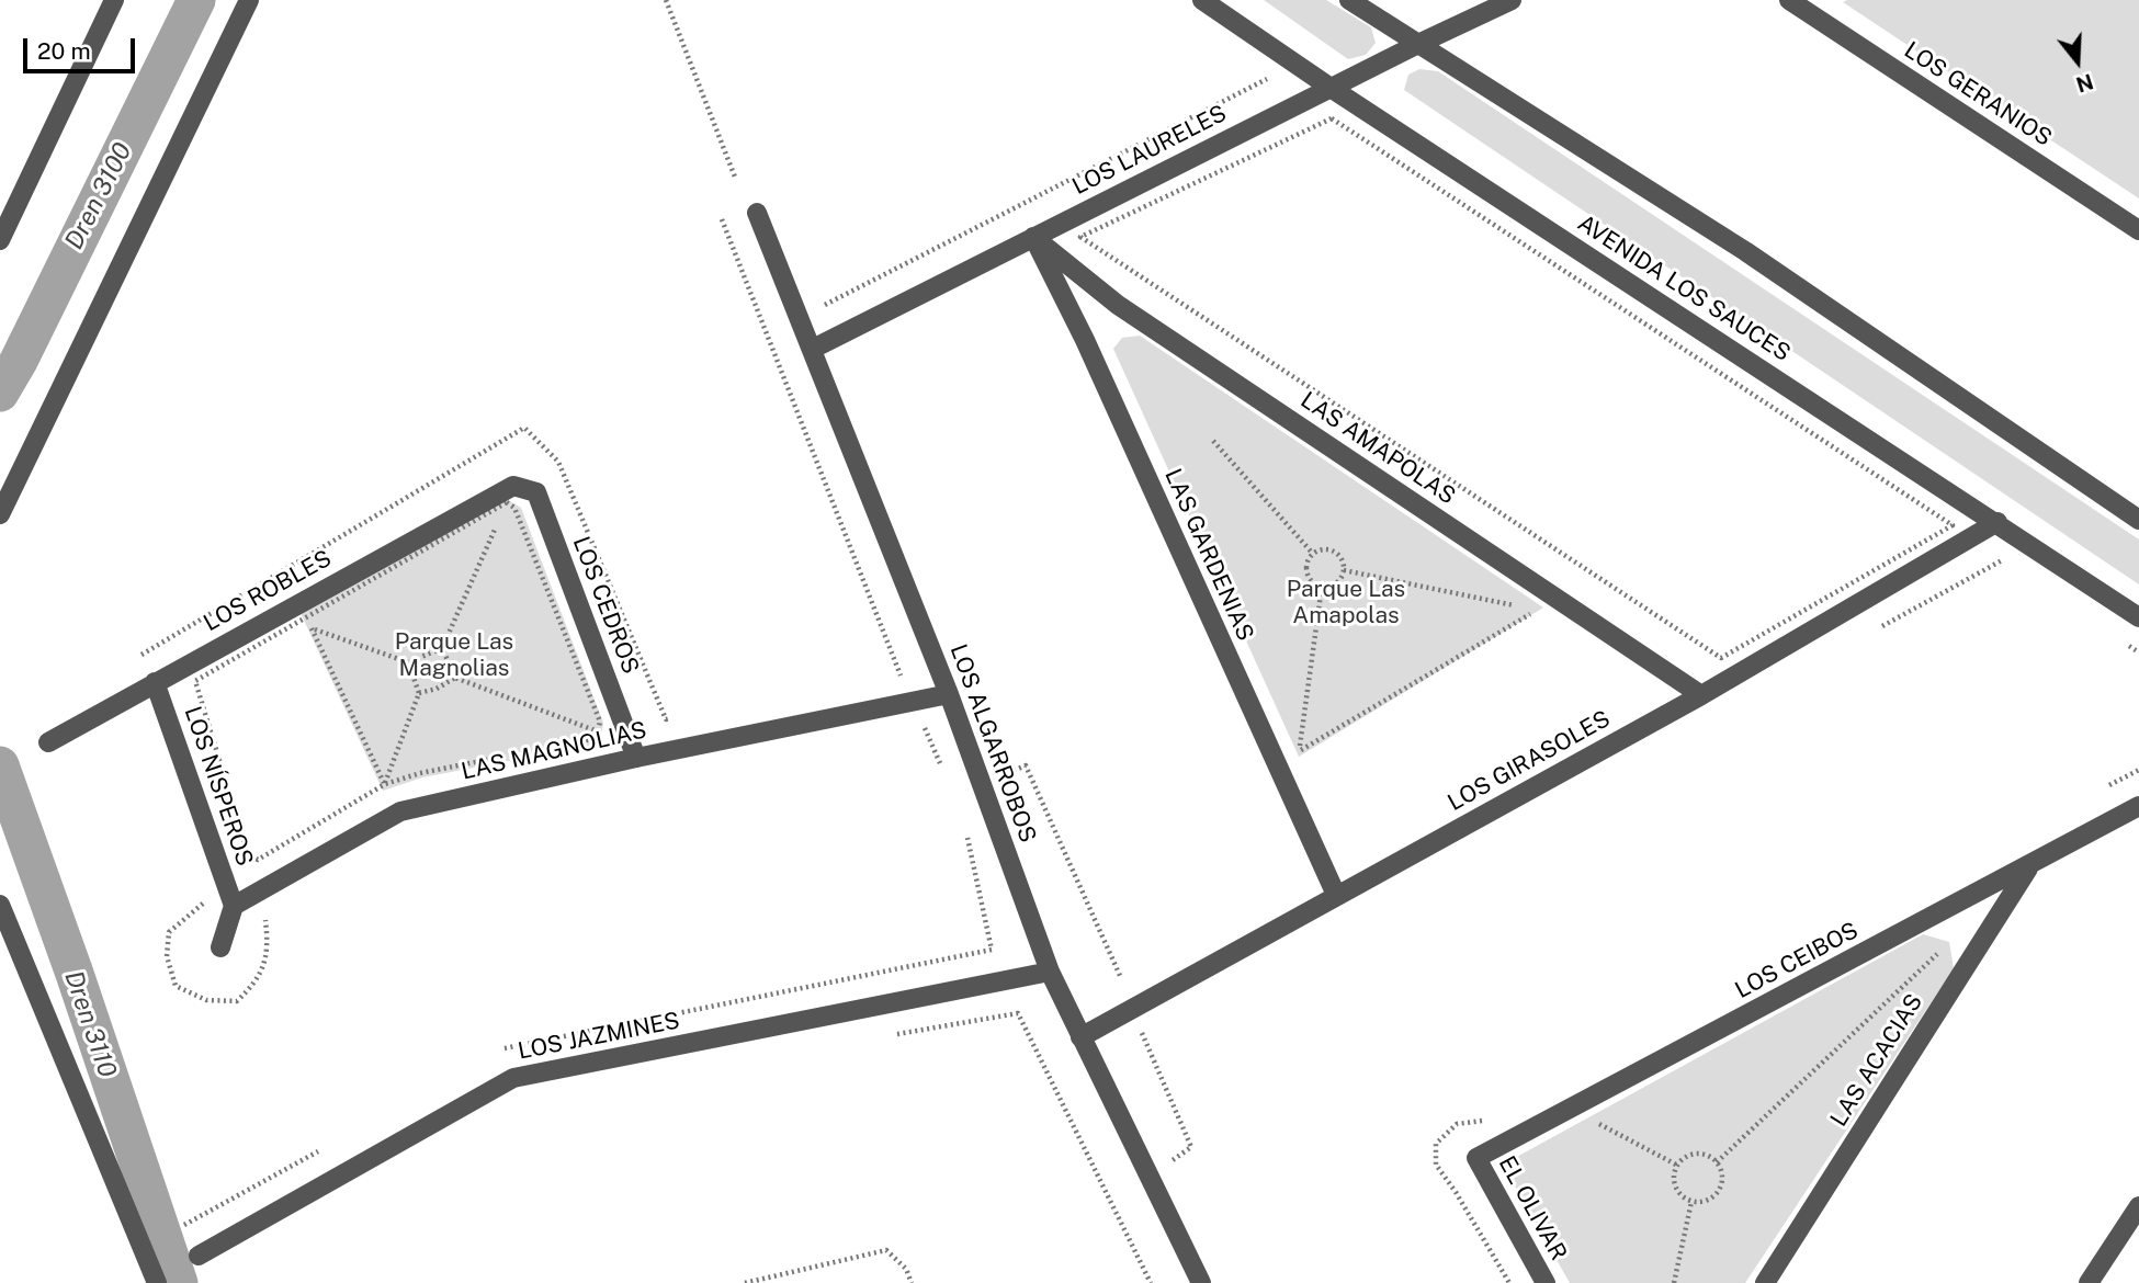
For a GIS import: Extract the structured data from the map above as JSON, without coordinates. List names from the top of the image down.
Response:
{
  "streets": {
    "street": [
      "LOS GERANIOS",
      "LOS LAURELES",
      "AVENIDA LOS SAUCES",
      "LAS AMAPOLAS",
      "LAS GARDENIAS",
      "LOS ROBLES",
      "LOS CEDROS",
      "LOS ALGARROBOS",
      "LAS MAGNOLIAS",
      "LOS GIRASOLES",
      "LOS NÍSPEROS",
      "LOS CEIBOS",
      "LOS JAZMINES",
      "LAS ACACIAS",
      "EL OLIVAR"
    ]
  },
  "crossings": [
    ["LOS LAURELES", "AVENIDA LOS SAUCES"],
    ["LOS LAURELES", "LAS AMAPOLAS"],
    ["LOS LAURELES", "LAS GARDENIAS"],
    ["LOS LAURELES", "LOS ALGARROBOS"],
    ["AVENIDA LOS SAUCES", "LOS GIRASOLES"],
    ["LAS AMAPOLAS", "LAS GARDENIAS"],
    ["LAS AMAPOLAS", "LOS GIRASOLES"],
    ["LAS GARDENIAS", "LOS GIRASOLES"],
    ["LOS ROBLES", "LOS CEDROS"],
    ["LOS ROBLES", "LOS NÍSPEROS"],
    ["LOS CEDROS", "LAS MAGNOLIAS"],
    ["LOS ALGARROBOS", "LAS MAGNOLIAS"],
    ["LOS ALGARROBOS", "LOS GIRASOLES"],
    ["LOS ALGARROBOS", "LOS JAZMINES"],
    ["LAS MAGNOLIAS", "LOS NÍSPEROS"],
    ["LOS CEIBOS", "LAS ACACIAS"],
    ["LOS CEIBOS", "EL OLIVAR"]
  ],
  "water": ["Dren 3100", "Dren 3110"],
  "parks": ["Parque Las Amapolas", "Parque Las Magnolias"],
  "scale_bar": "20 m",
  "north": "bottom"
}
